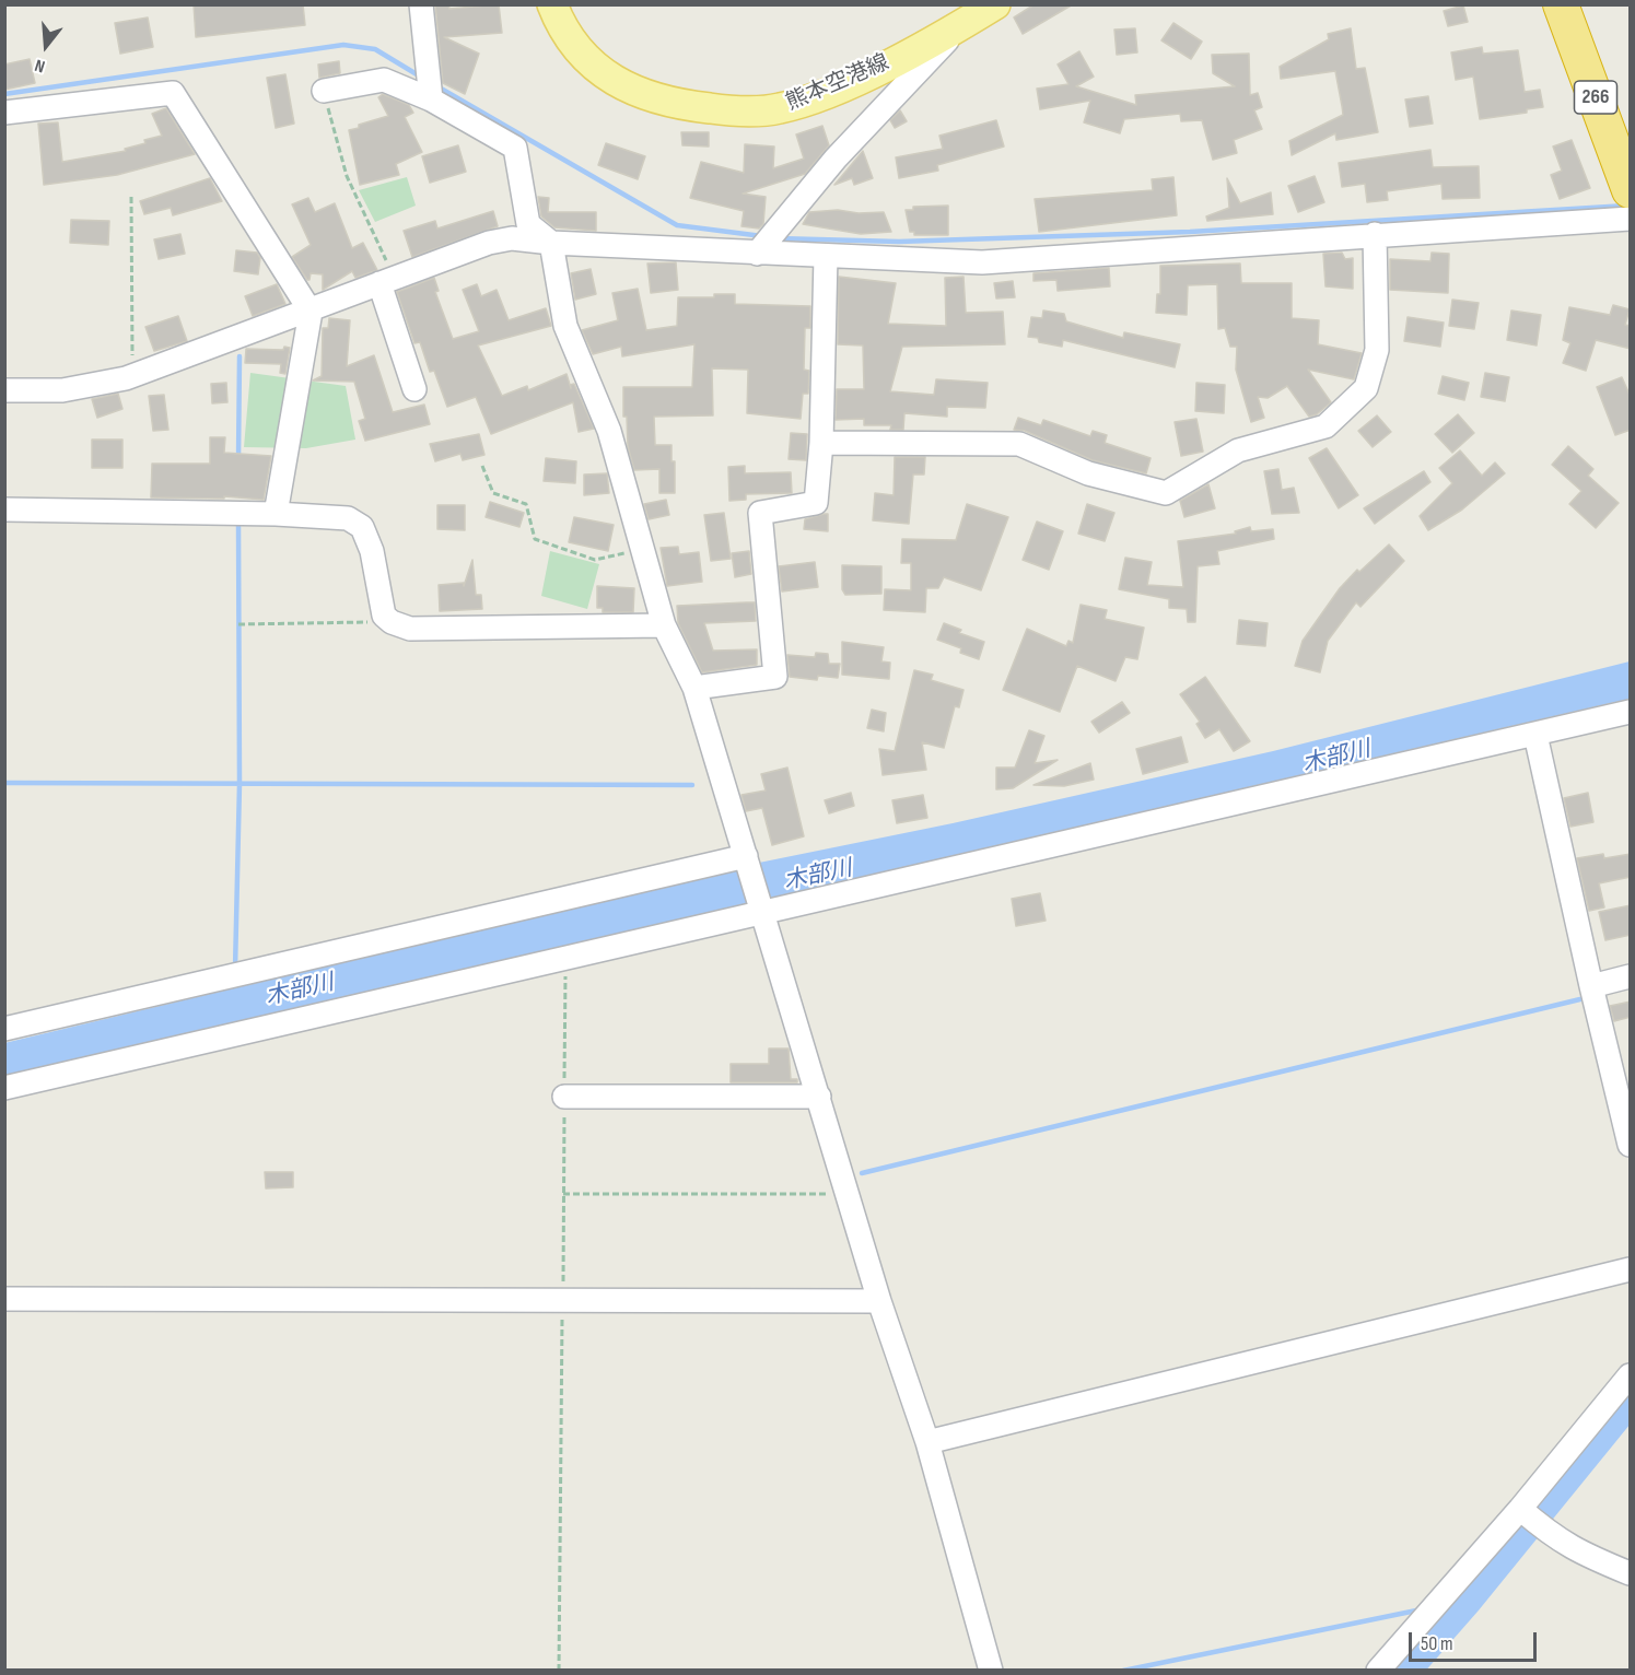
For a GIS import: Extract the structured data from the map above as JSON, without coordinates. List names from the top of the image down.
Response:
{
  "streets": {
    "highway": ["266"],
    "main road": ["熊本空港線"]
  },
  "water": ["木部川"],
  "scale_bar": "50 m",
  "north": "bottom"
}
